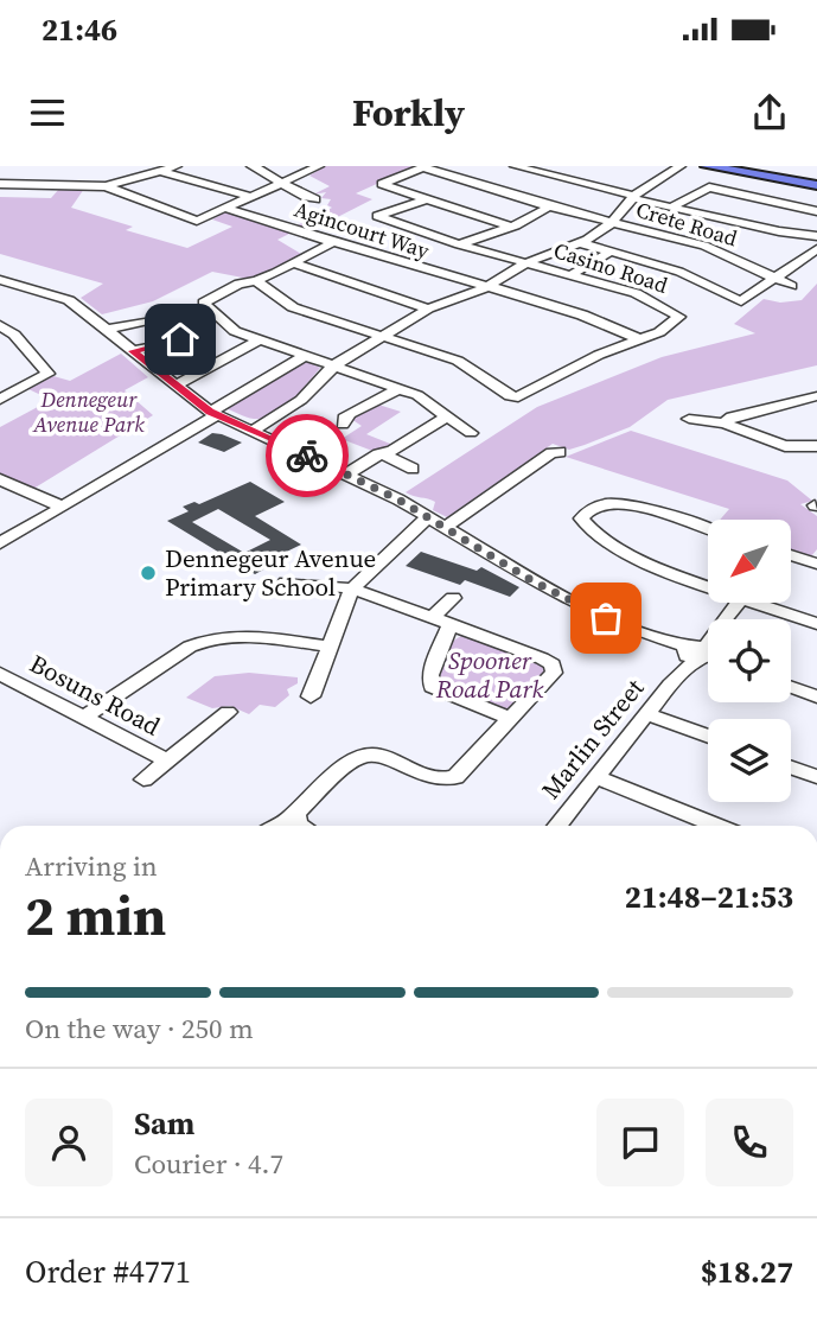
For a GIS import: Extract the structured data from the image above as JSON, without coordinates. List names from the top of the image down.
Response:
{
  "streets": {
    "street": [
      "Crete Road",
      "Agincourt Way",
      "Casino Road",
      "Bosuns Road",
      "Marlin Street"
    ]
  },
  "crossings": [
    ["Crete Road", "Casino Road"],
    ["Agincourt Way", "Casino Road"]
  ],
  "parks": ["Dennegeur Avenue Park", "Spooner Road Park"],
  "places": ["Dennegeur Avenue Primary School"],
  "north": "bottom left",
  "page": {
    "status": "21:46",
    "header": "Forkly",
    "heading": ["2 min", "Arriving in", "21:48–21:53"],
    "panel": [
      "Sam",
      "Courier · 4.7",
      "Order #4771",
      "$18.27"
    ],
    "bar": "On the way · 250 m"
  }
}
